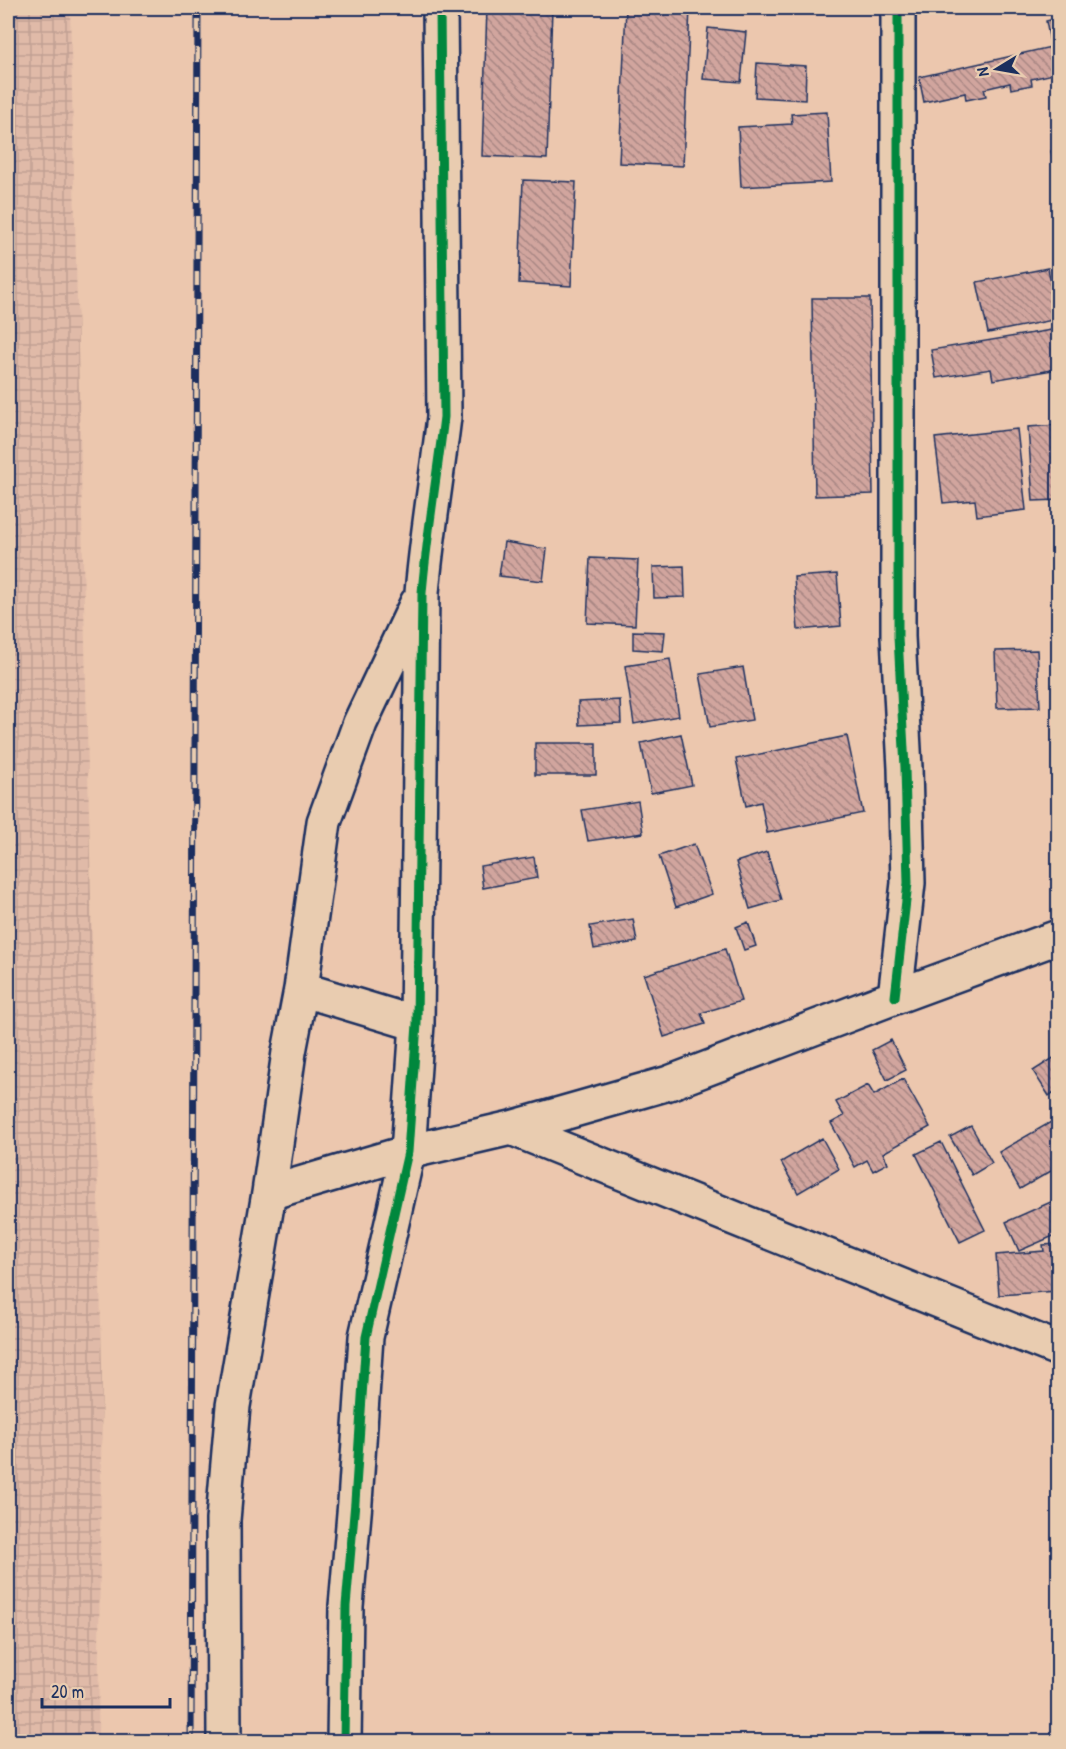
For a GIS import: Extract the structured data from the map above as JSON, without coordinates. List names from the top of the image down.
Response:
{
  "scale_bar": "20 m",
  "north": "left"
}
